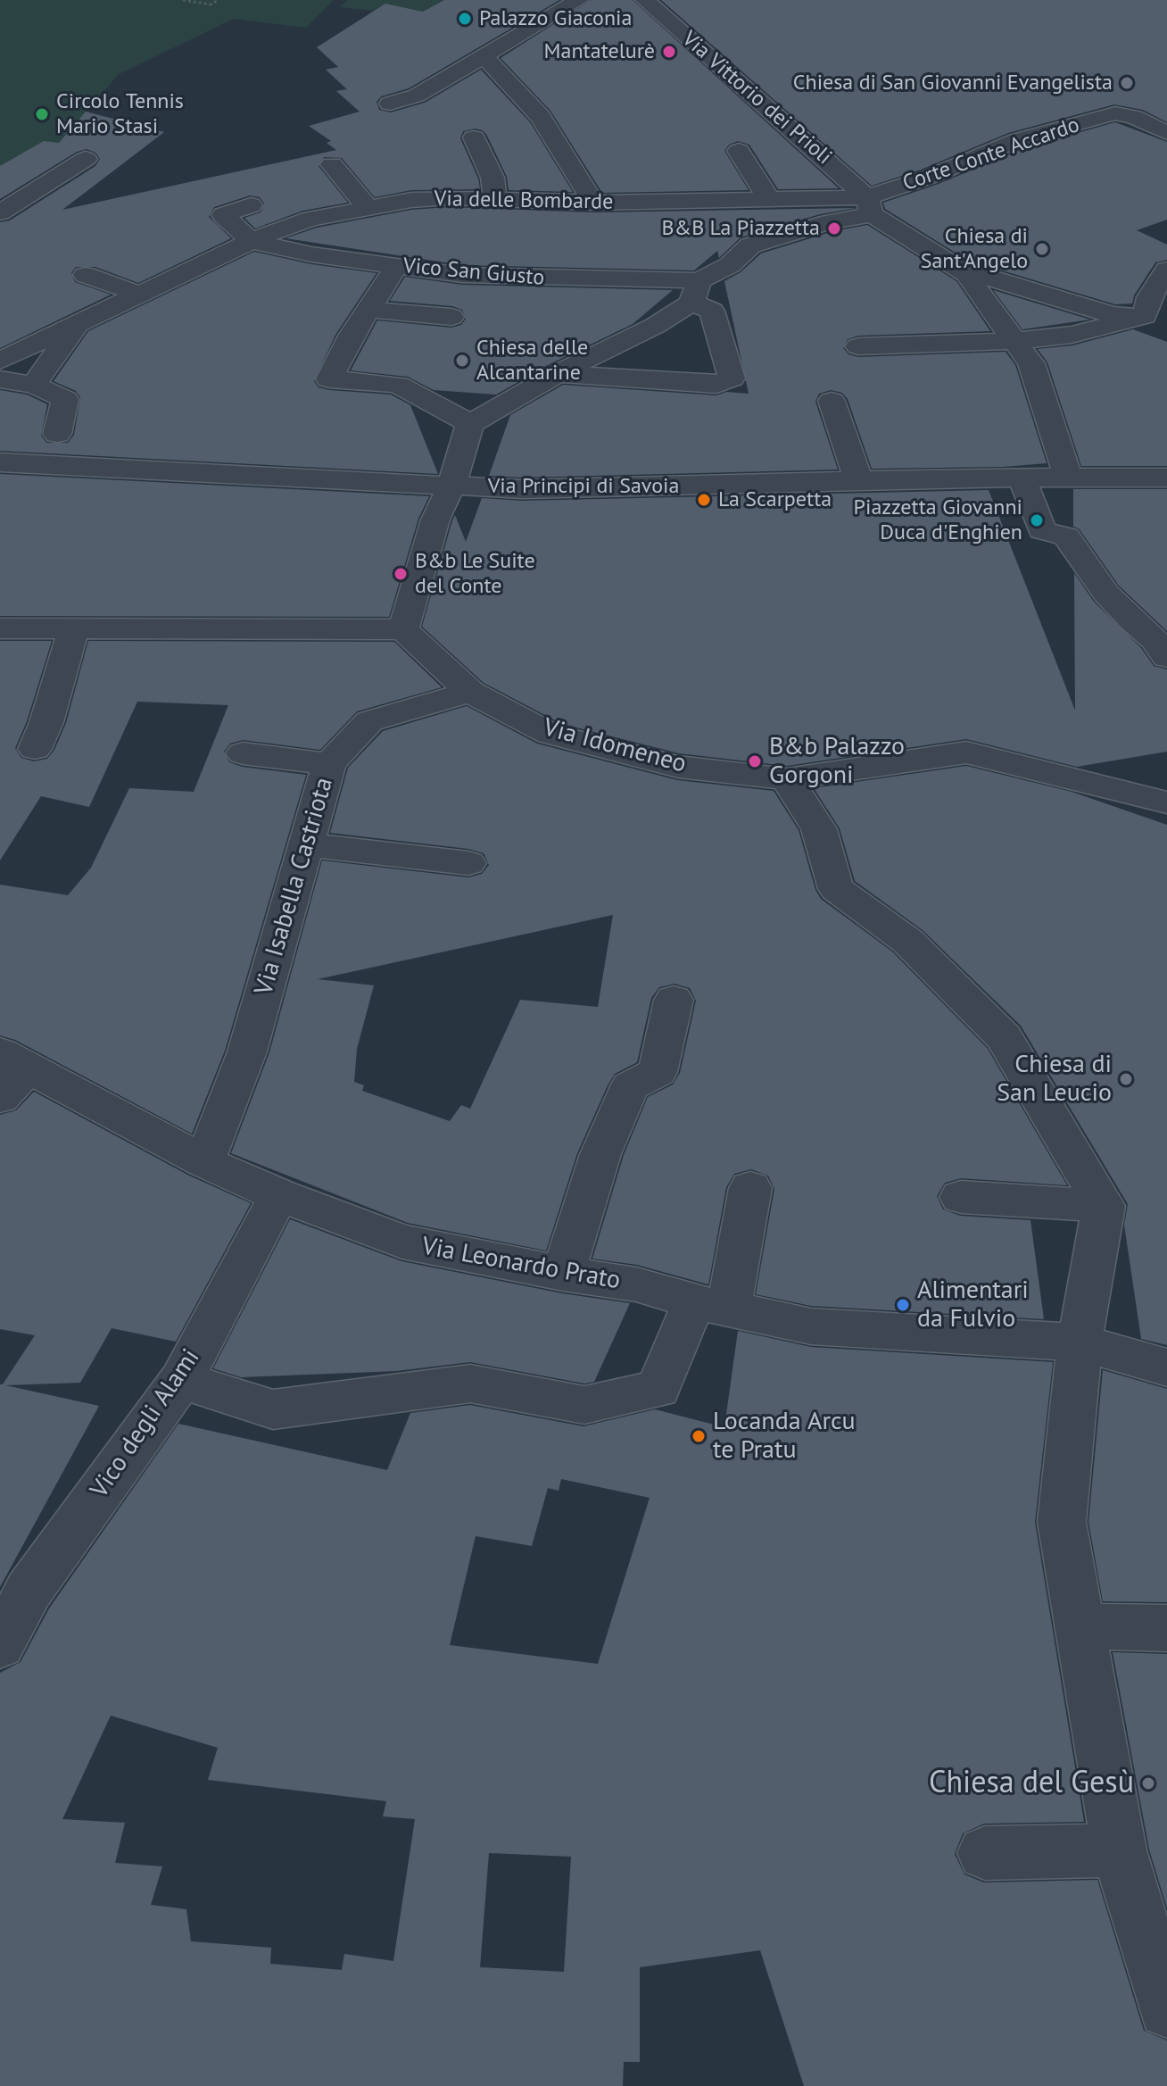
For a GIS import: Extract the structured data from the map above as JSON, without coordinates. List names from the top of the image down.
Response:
{
  "streets": {
    "street": [
      "Via Vittorio dei Prioli",
      "Corte Conte Accardo",
      "Via delle Bombarde",
      "Vico San Giusto",
      "Via Principi di Savoia",
      "Via Idomeneo",
      "Via Isabella Castriota",
      "Via Leonardo Prato",
      "Vico degli Alami"
    ]
  },
  "crossings": [
    ["Via Vittorio dei Prioli", "Corte Conte Accardo"],
    ["Via Vittorio dei Prioli", "Via delle Bombarde"],
    ["Corte Conte Accardo", "Via delle Bombarde"],
    ["Via delle Bombarde", "Vico San Giusto"],
    ["Via Idomeneo", "Via Isabella Castriota"],
    ["Via Isabella Castriota", "Via Leonardo Prato"],
    ["Via Leonardo Prato", "Vico degli Alami"]
  ],
  "places": [
    "Palazzo Giaconia",
    "Mantatelurè",
    "Chiesa di San Giovanni Evangelista",
    "Circolo Tennis Mario Stasi",
    "B&B La Piazzetta",
    "Chiesa di Sant'Angelo",
    "Chiesa delle Alcantarine",
    "La Scarpetta",
    "Piazzetta Giovanni Duca d'Enghien",
    "B&b Le Suite del Conte",
    "B&b Palazzo Gorgoni",
    "Chiesa di San Leucio",
    "Alimentari da Fulvio",
    "Locanda Arcu te Pratu",
    "Chiesa del Gesù"
  ]
}
